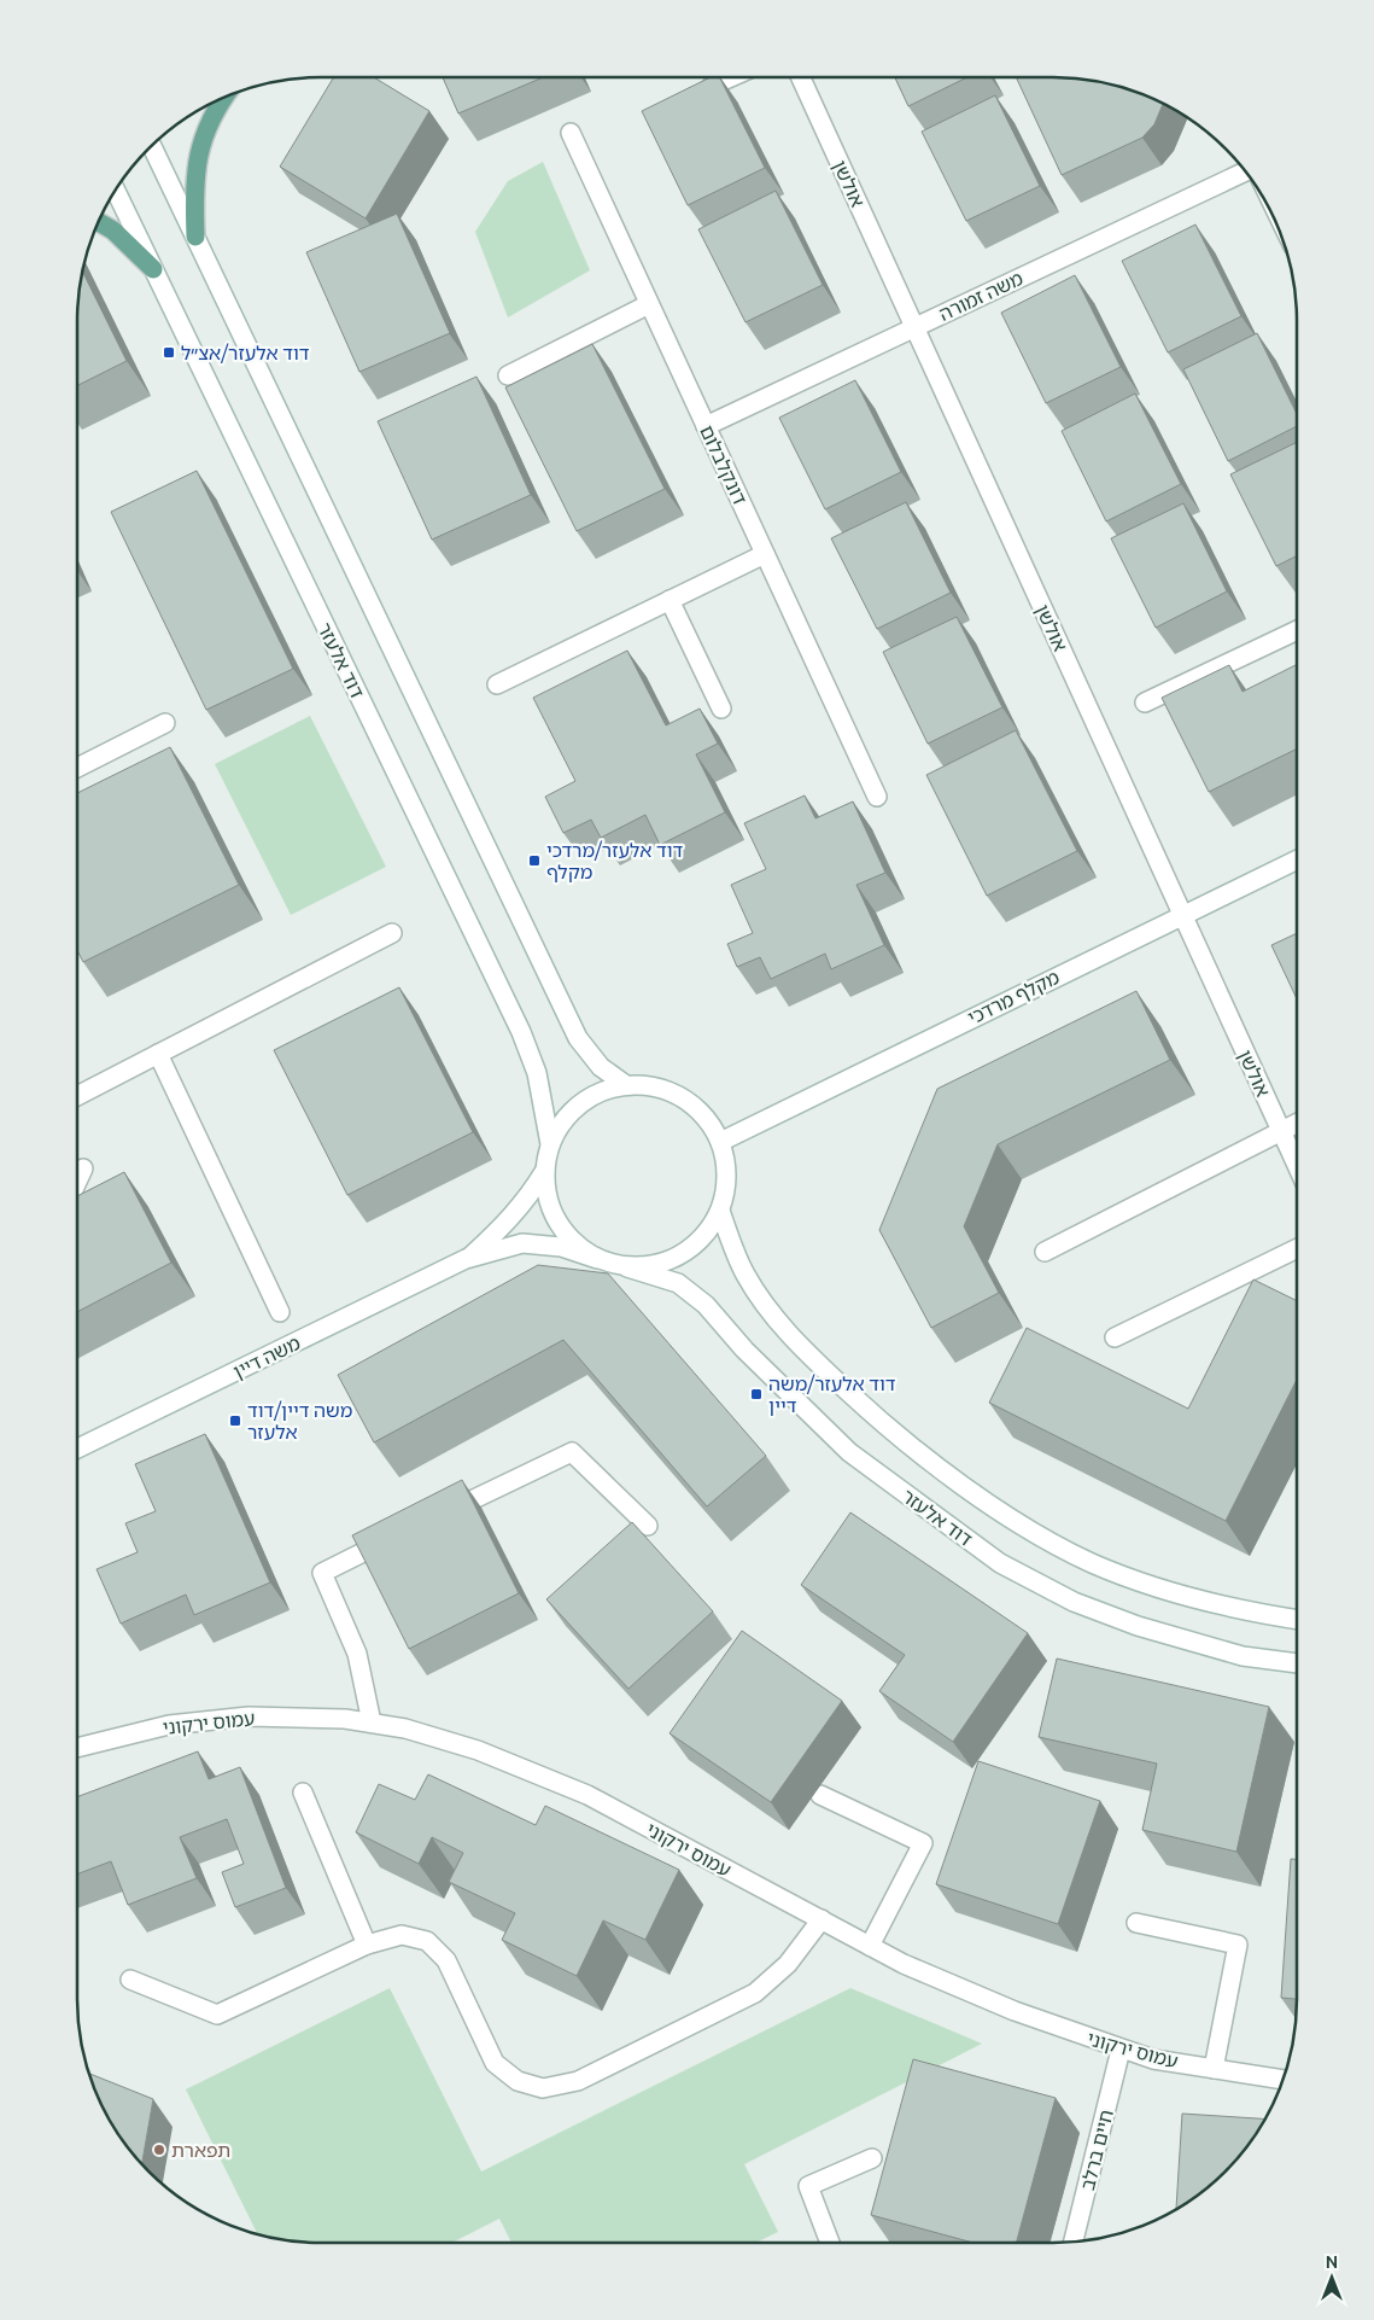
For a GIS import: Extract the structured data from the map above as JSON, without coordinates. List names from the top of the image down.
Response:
{
  "streets": {
    "street": [
      "אולשן",
      "משה זמורה",
      "דונקלבלום",
      "דוד אלעזר",
      "מקלף מרדכי",
      "משה דיין",
      "עמוס ירקוני",
      "חיים ברלב"
    ]
  },
  "crossings": [
    ["אולשן", "משה זמורה"],
    ["אולשן", "מקלף מרדכי"],
    ["משה זמורה", "דונקלבלום"],
    ["דוד אלעזר", "מקלף מרדכי"],
    ["דוד אלעזר", "משה דיין"],
    ["מקלף מרדכי", "משה דיין"],
    ["עמוס ירקוני", "חיים ברלב"]
  ],
  "places": {
    "transit": [
      "דוד אלעזר/אצ״ל",
      "דוד אלעזר/מרדכי מקלף",
      "דוד אלעזר/משה דיין",
      "משה דיין/דוד אלעזר"
    ],
    "other": ["תפארת"]
  },
  "north": "top"
}
